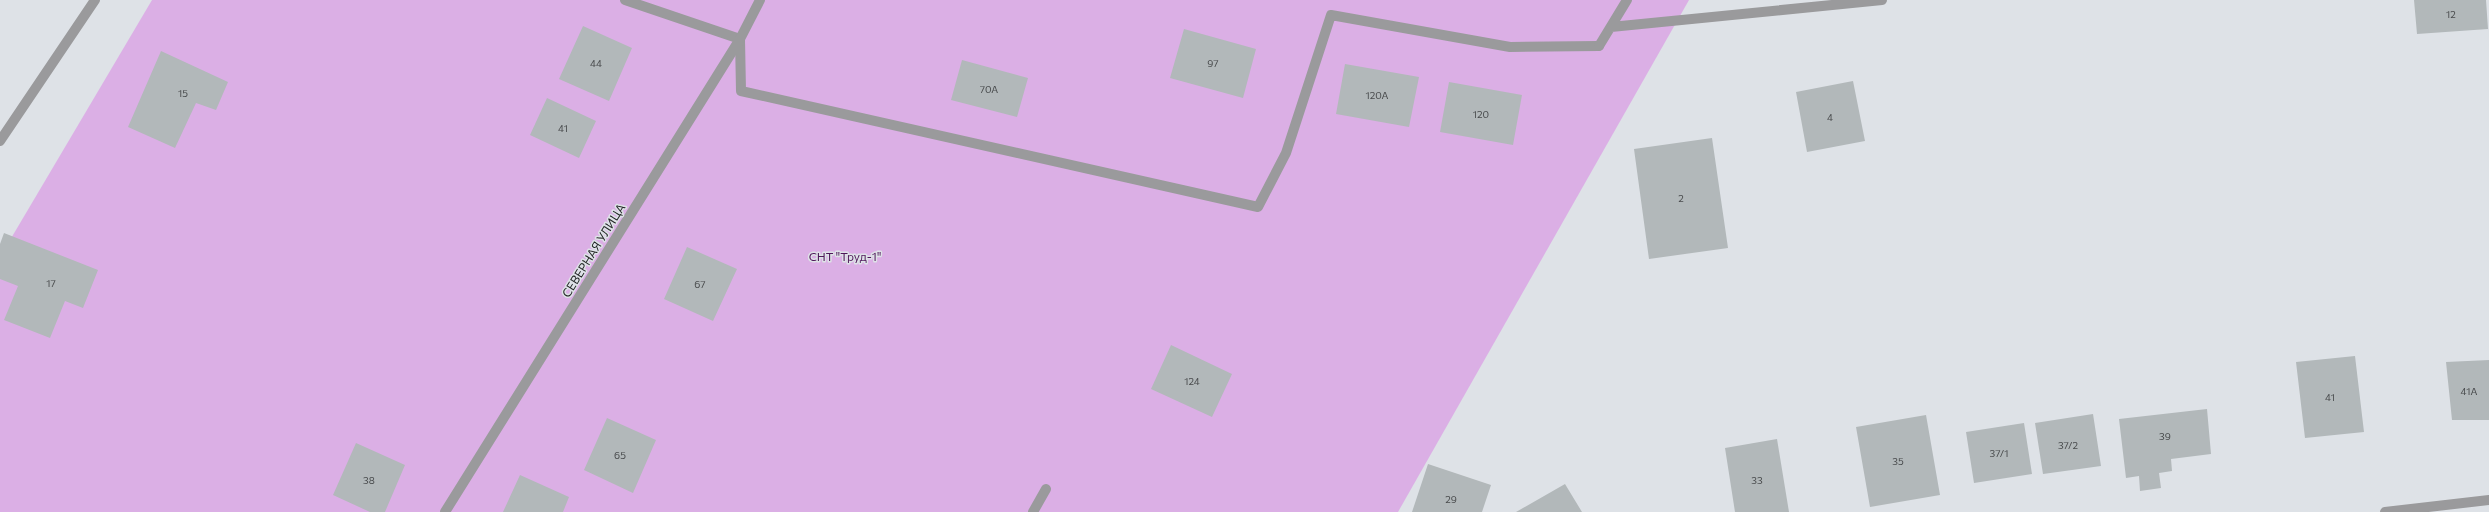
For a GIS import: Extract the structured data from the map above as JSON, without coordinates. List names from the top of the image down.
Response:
{
  "streets": {
    "street": ["СЕВЕРНАЯ УЛИЦА"]
  },
  "parks": ["СНТ \"Труд-1\""],
  "house_numbers": [
    "12",
    "44",
    "97",
    "70А",
    "15",
    "120А",
    "120",
    "4",
    "41",
    "2",
    "17",
    "67",
    "124",
    "41А",
    "41",
    "39",
    "37/2",
    "37/1",
    "65",
    "35",
    "38",
    "33",
    "29"
  ]
}
